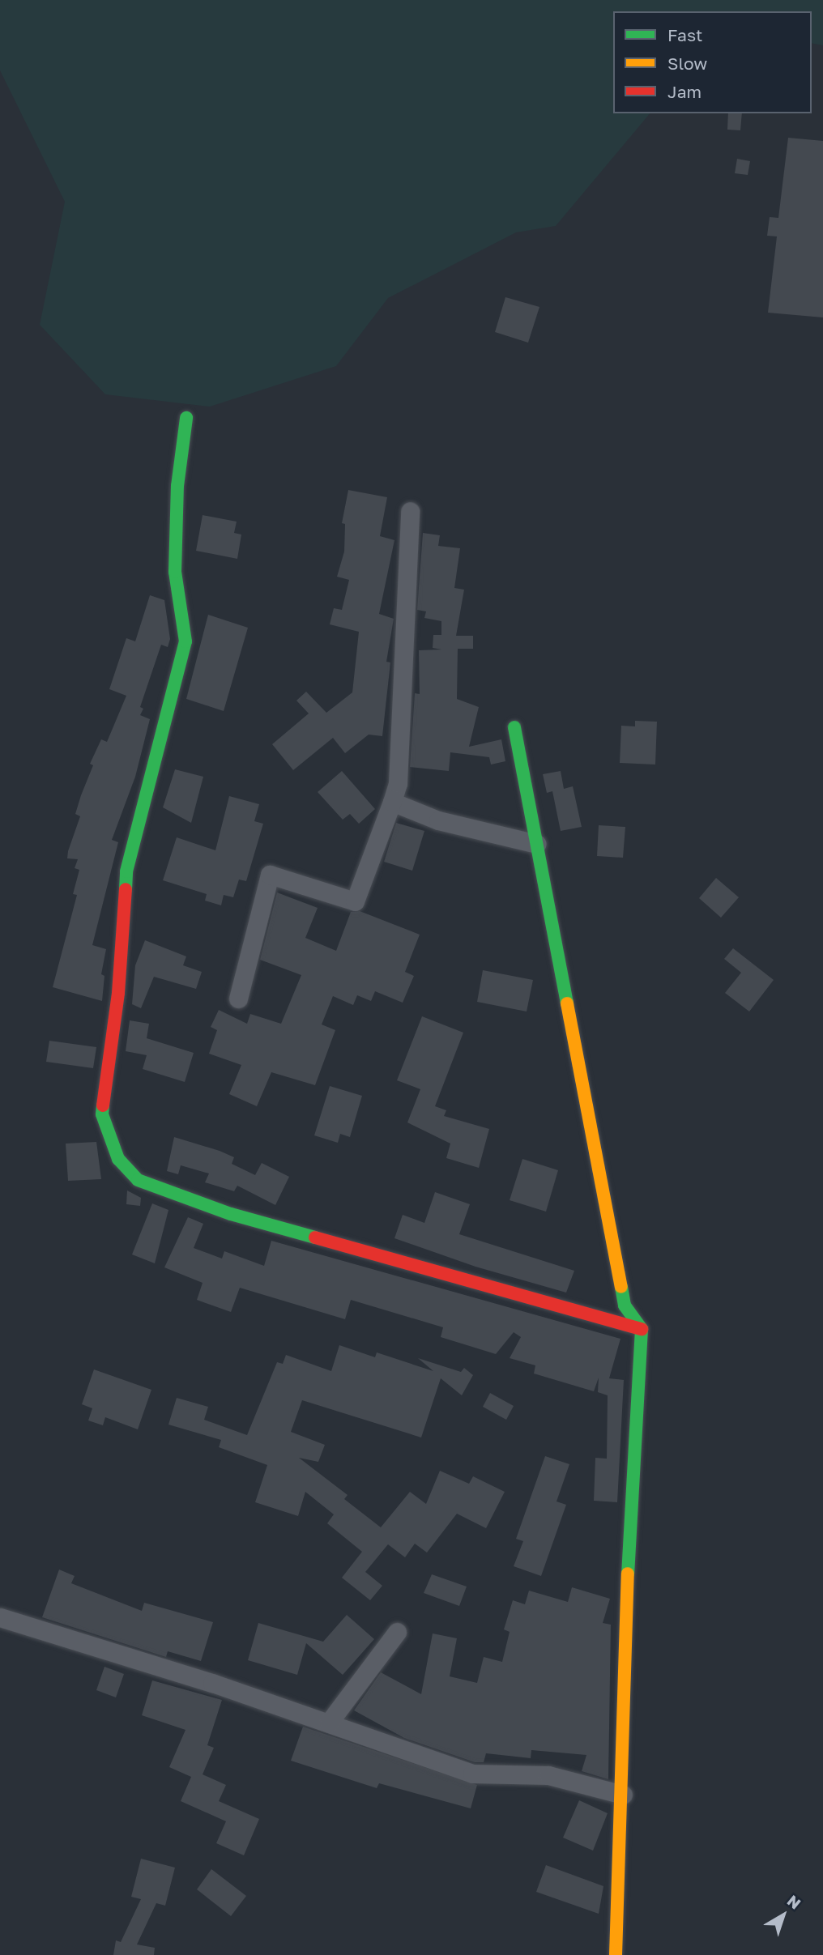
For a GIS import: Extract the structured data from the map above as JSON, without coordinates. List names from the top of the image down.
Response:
{
  "legend": ["Fast", "Slow", "Jam"],
  "north": "top right"
}
